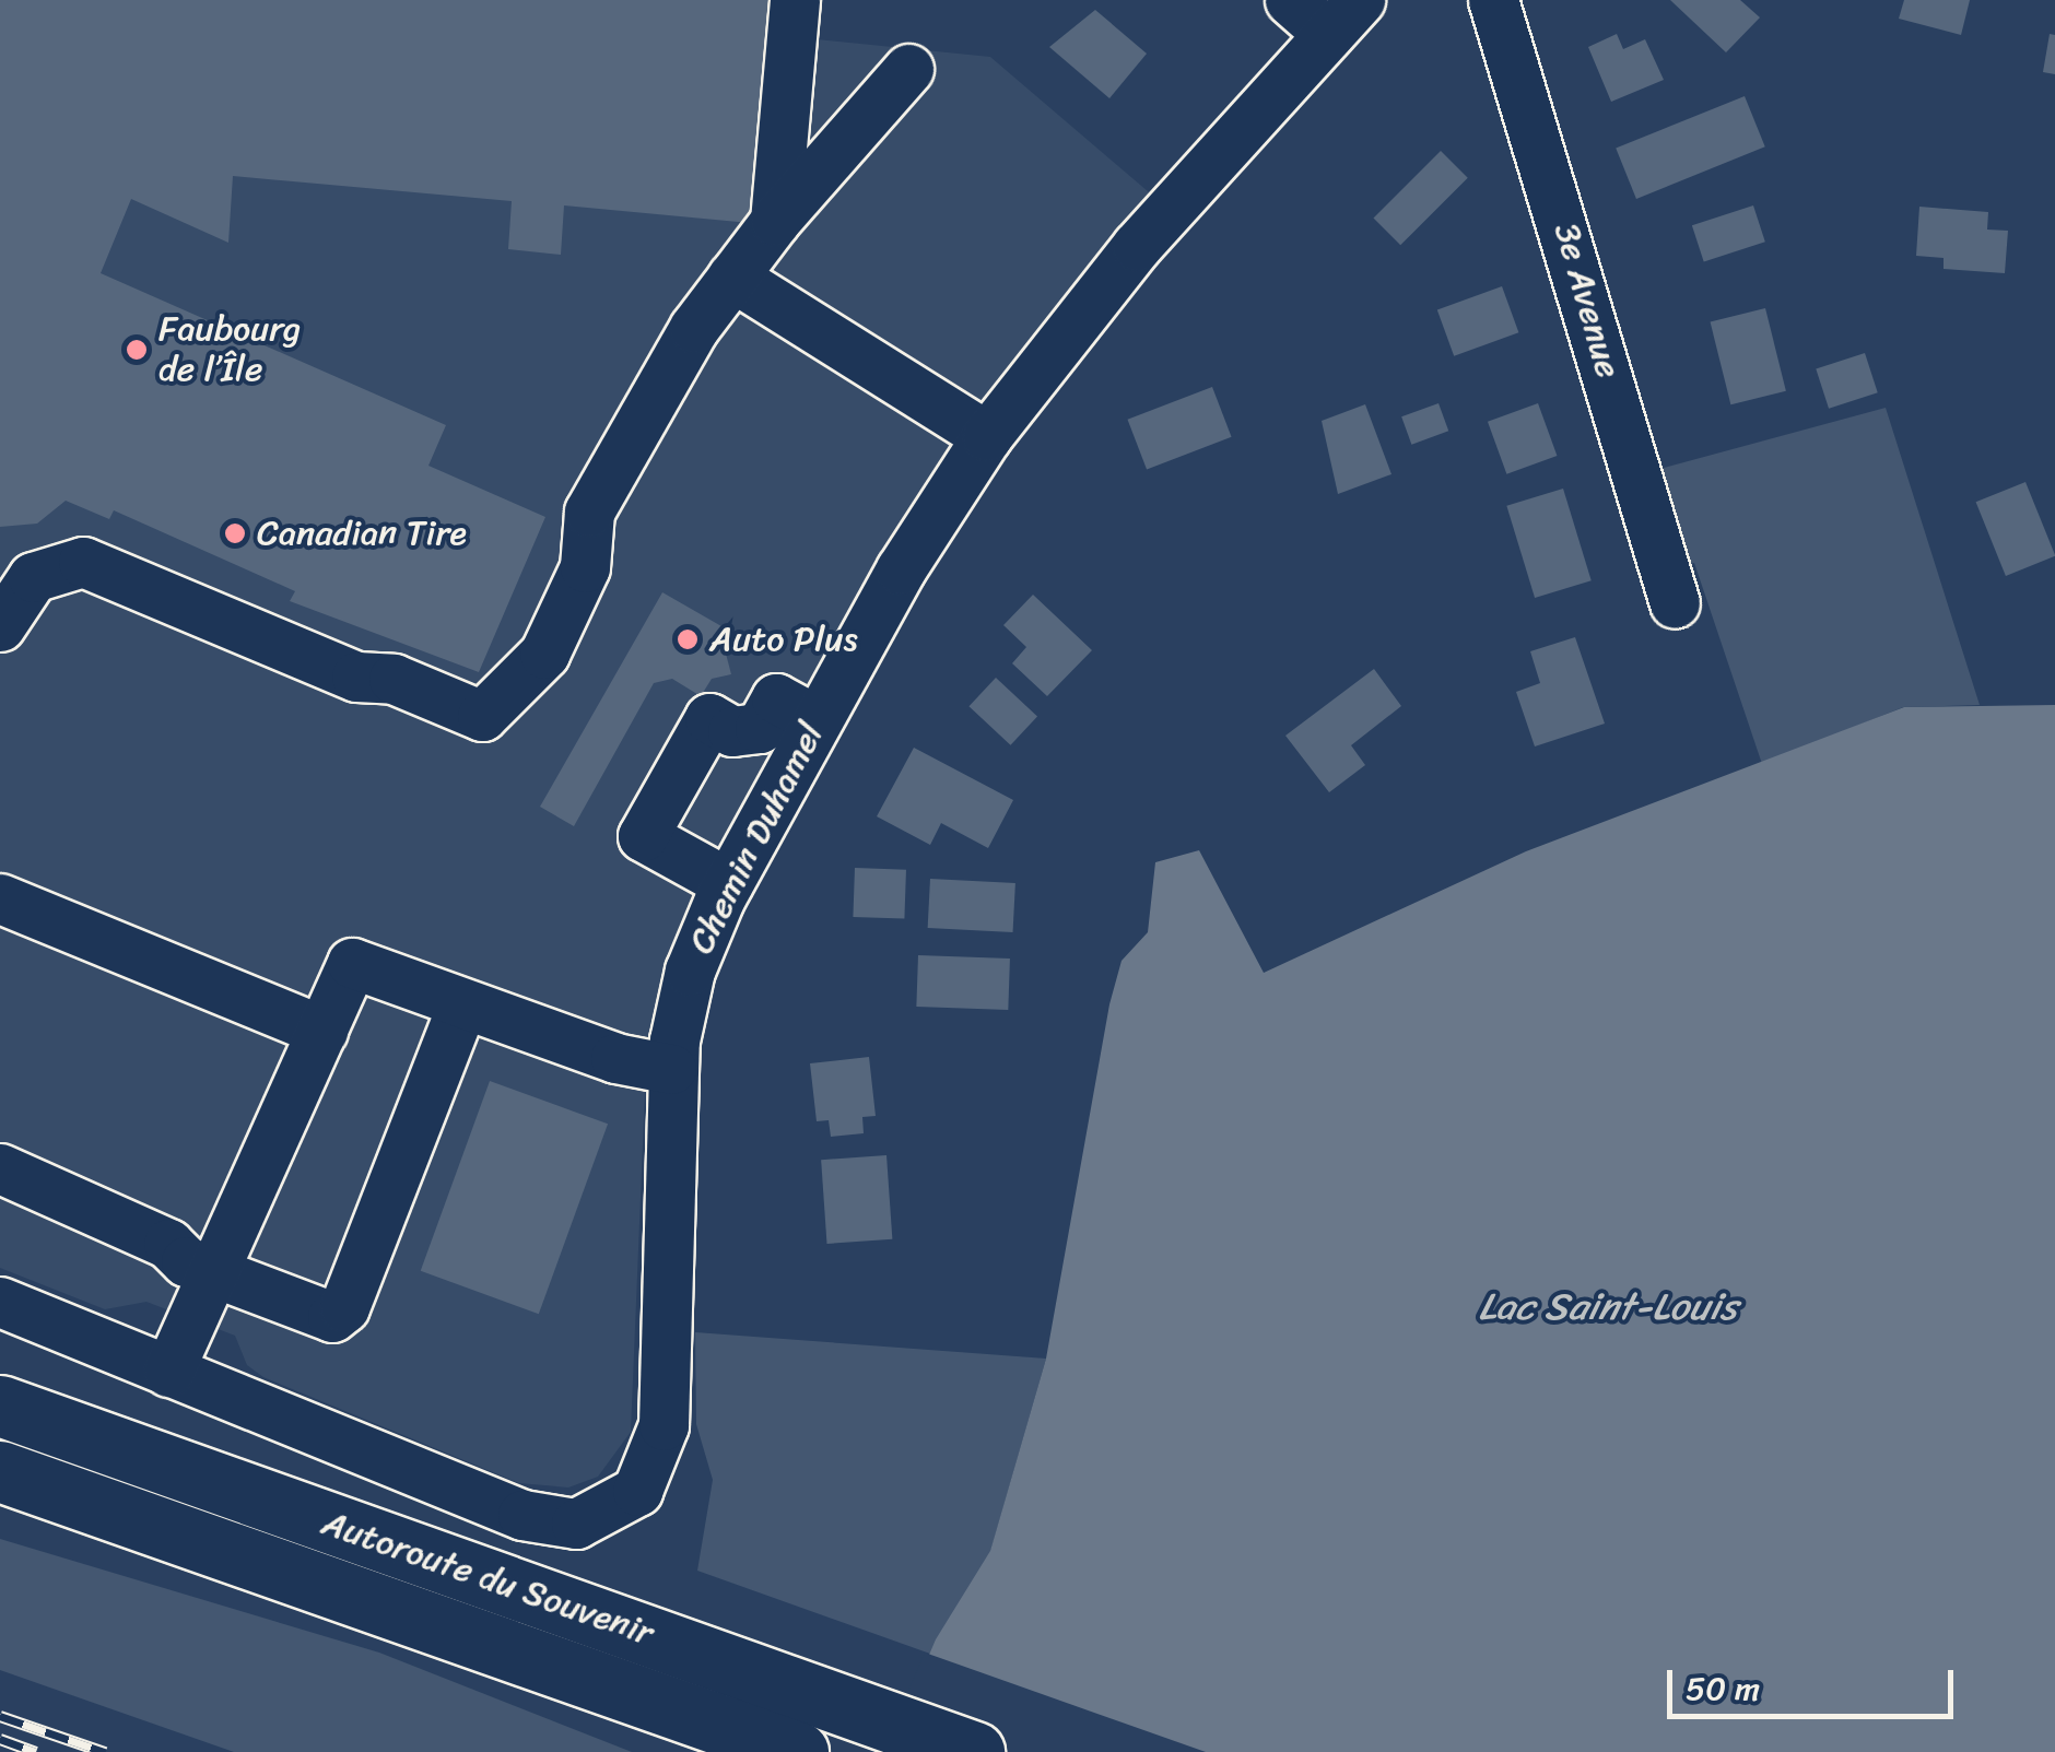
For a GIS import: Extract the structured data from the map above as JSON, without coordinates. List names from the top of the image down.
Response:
{
  "streets": {
    "highway": ["Autoroute du Souvenir"],
    "street": ["3e Avenue", "Chemin Duhamel"]
  },
  "water": ["Lac Saint-Louis"],
  "places": ["Faubourg de l’Île", "Canadian Tire", "Auto Plus"],
  "scale_bar": "50 m"
}
